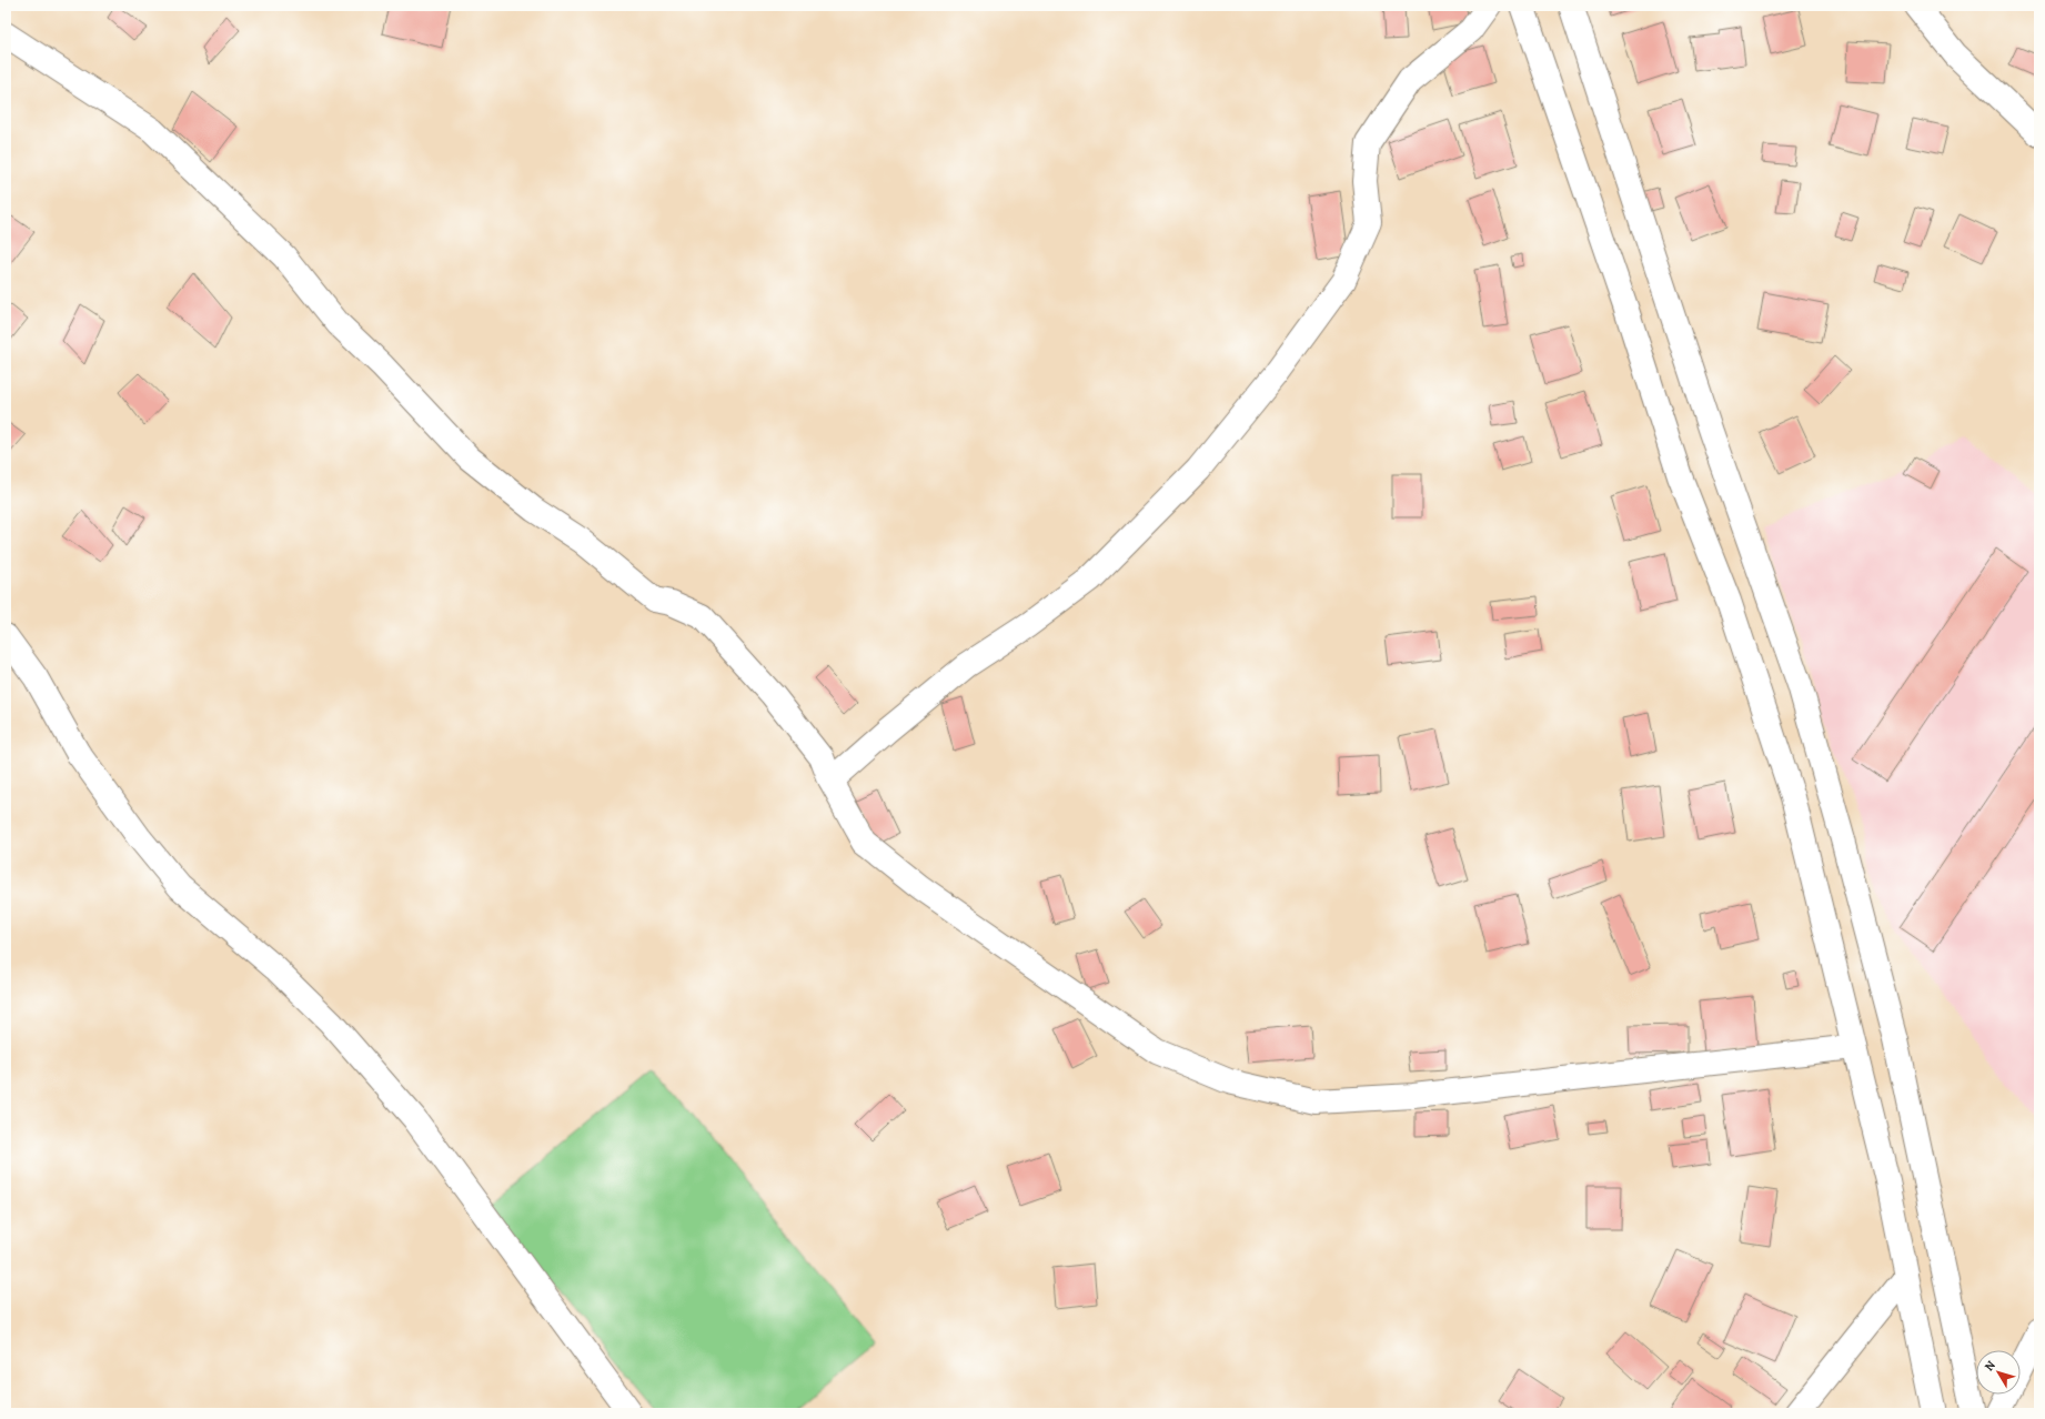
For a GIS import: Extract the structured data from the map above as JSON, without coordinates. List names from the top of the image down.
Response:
{
  "north": "top left"
}
